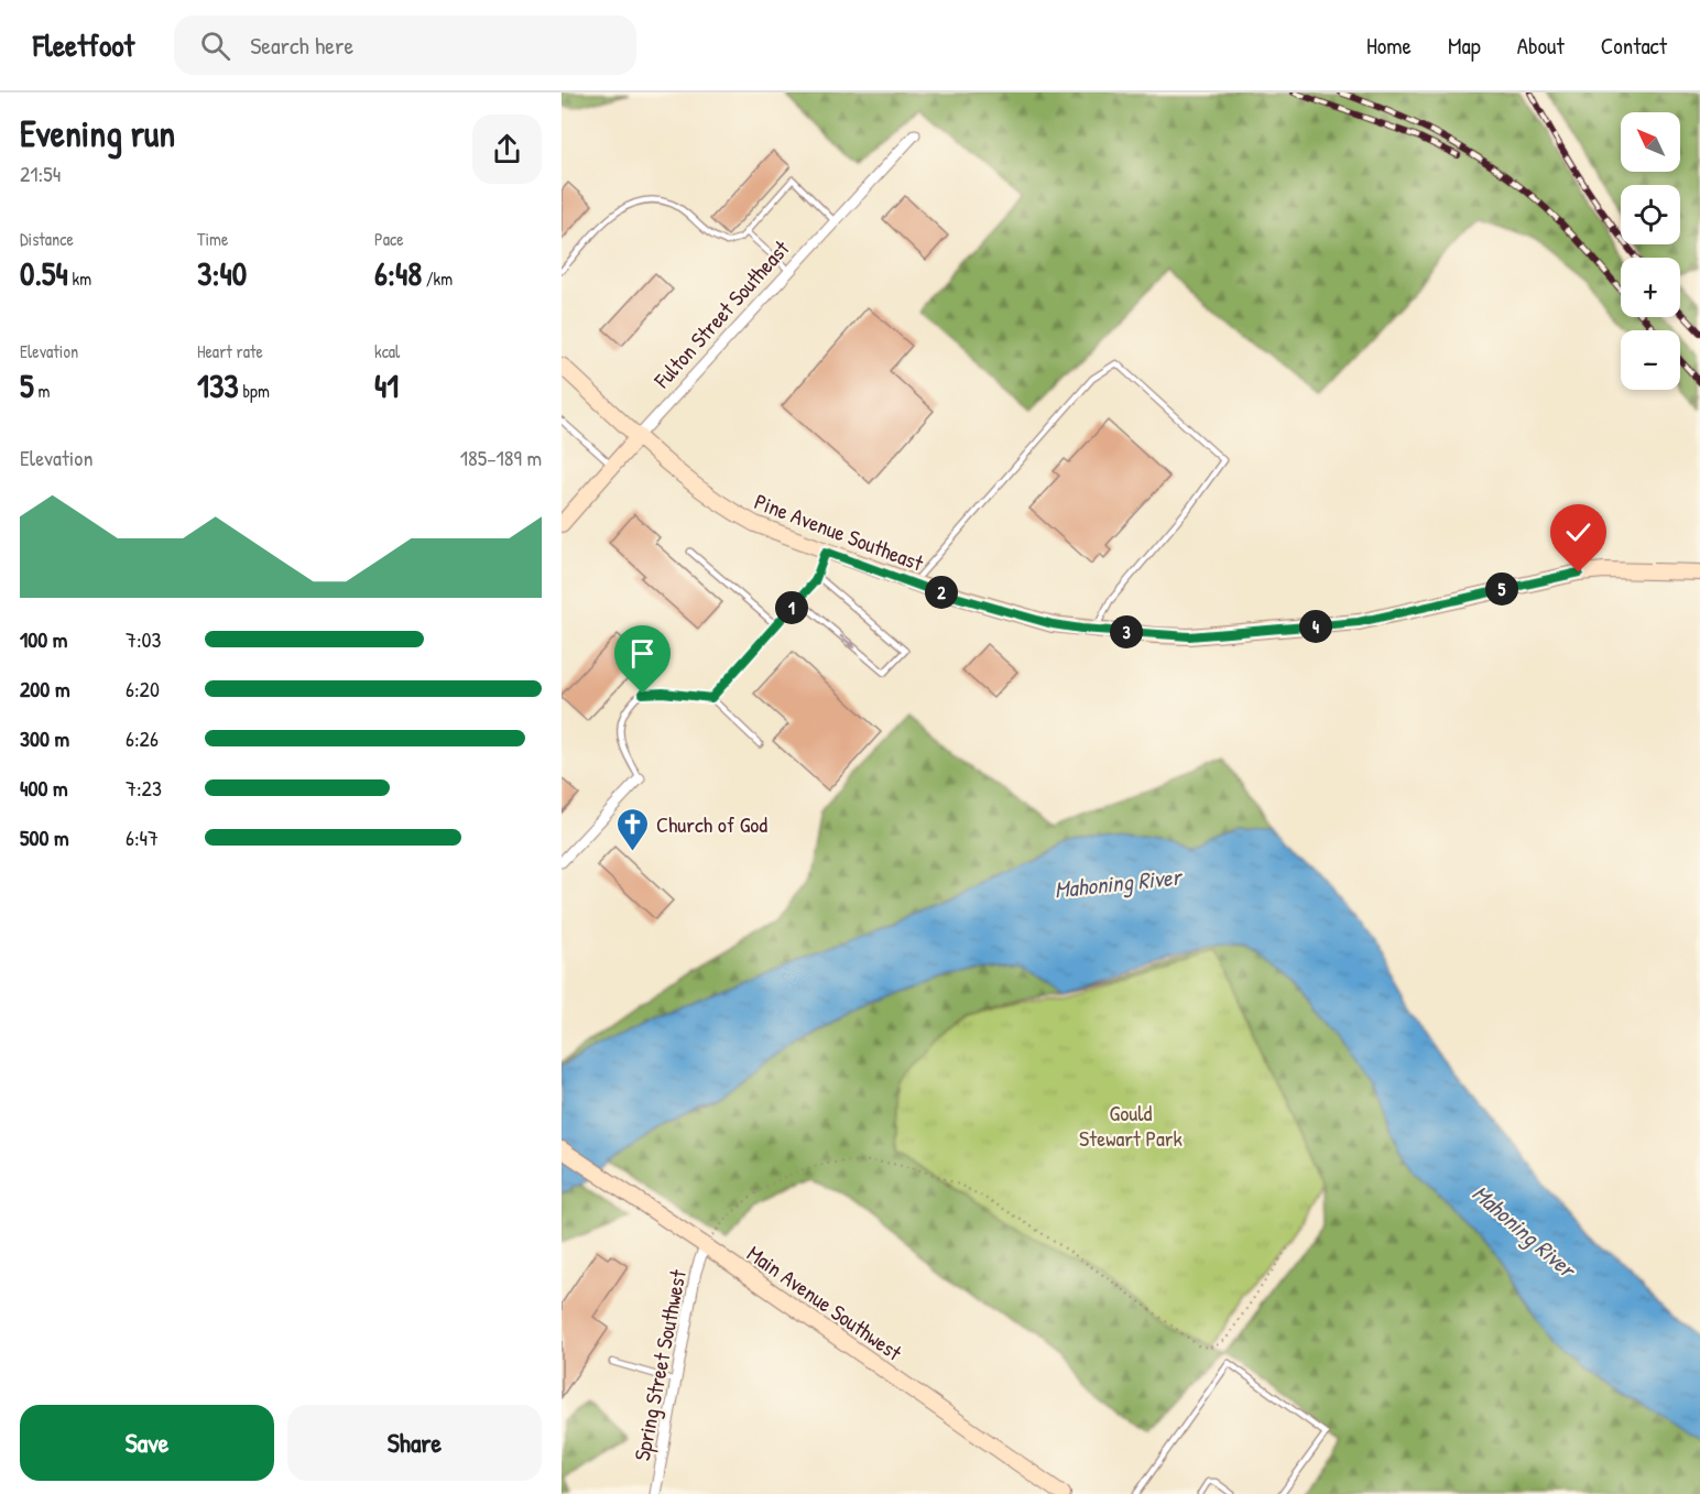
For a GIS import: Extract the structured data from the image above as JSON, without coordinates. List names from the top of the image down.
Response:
{
  "streets": {
    "street": [
      "Fulton Street Southeast",
      "Pine Avenue Southeast",
      "Main Avenue Southwest",
      "Spring Street Southwest"
    ]
  },
  "crossings": [
    ["Fulton Street Southeast", "Pine Avenue Southeast"],
    ["Main Avenue Southwest", "Spring Street Southwest"]
  ],
  "water": ["Mahoning River"],
  "parks": ["Gould Stewart Park"],
  "places": {
    "church": ["Church of God"]
  },
  "north": "top left",
  "page": {
    "header": "Fleetfoot",
    "search": "Search here",
    "nav": [
      "Home",
      "Map",
      "About",
      "Contact"
    ],
    "heading": ["Evening run", "21:54"],
    "map_buttons": ["+", "−"],
    "stats": [
      ["Distance", "0.54 km"],
      ["Time", "3:40"],
      ["Pace", "6:48 /km"],
      ["Elevation", "5 m"],
      ["Heart rate", "133 bpm"],
      ["kcal", "41"]
    ],
    "chart": ["Elevation", "185–189 m"],
    "pins": [
      "5",
      "2",
      "1",
      "4",
      "3"
    ],
    "list": [
      {
        "name": "100 m",
        "note": "7:03"
      },
      {
        "name": "200 m",
        "note": "6:20"
      },
      {
        "name": "300 m",
        "note": "6:26"
      },
      {
        "name": "400 m",
        "note": "7:23"
      },
      {
        "name": "500 m",
        "note": "6:47"
      }
    ],
    "buttons": ["Save", "Share"]
  }
}
